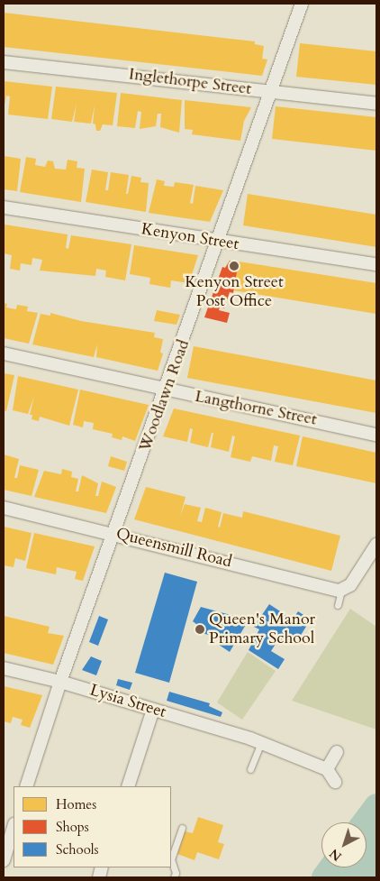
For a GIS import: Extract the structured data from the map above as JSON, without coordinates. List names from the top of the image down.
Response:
{
  "streets": {
    "street": [
      "Inglethorpe Street",
      "Kenyon Street",
      "Woodlawn Road",
      "Langthorne Street",
      "Queensmill Road",
      "Lysia Street"
    ]
  },
  "crossings": [
    ["Inglethorpe Street", "Woodlawn Road"],
    ["Kenyon Street", "Woodlawn Road"],
    ["Woodlawn Road", "Langthorne Street"],
    ["Woodlawn Road", "Queensmill Road"],
    ["Woodlawn Road", "Lysia Street"]
  ],
  "places": ["Kenyon Street Post Office", "Queen's Manor Primary School"],
  "legend": ["Homes", "Shops", "Schools"],
  "north": "bottom left"
}
